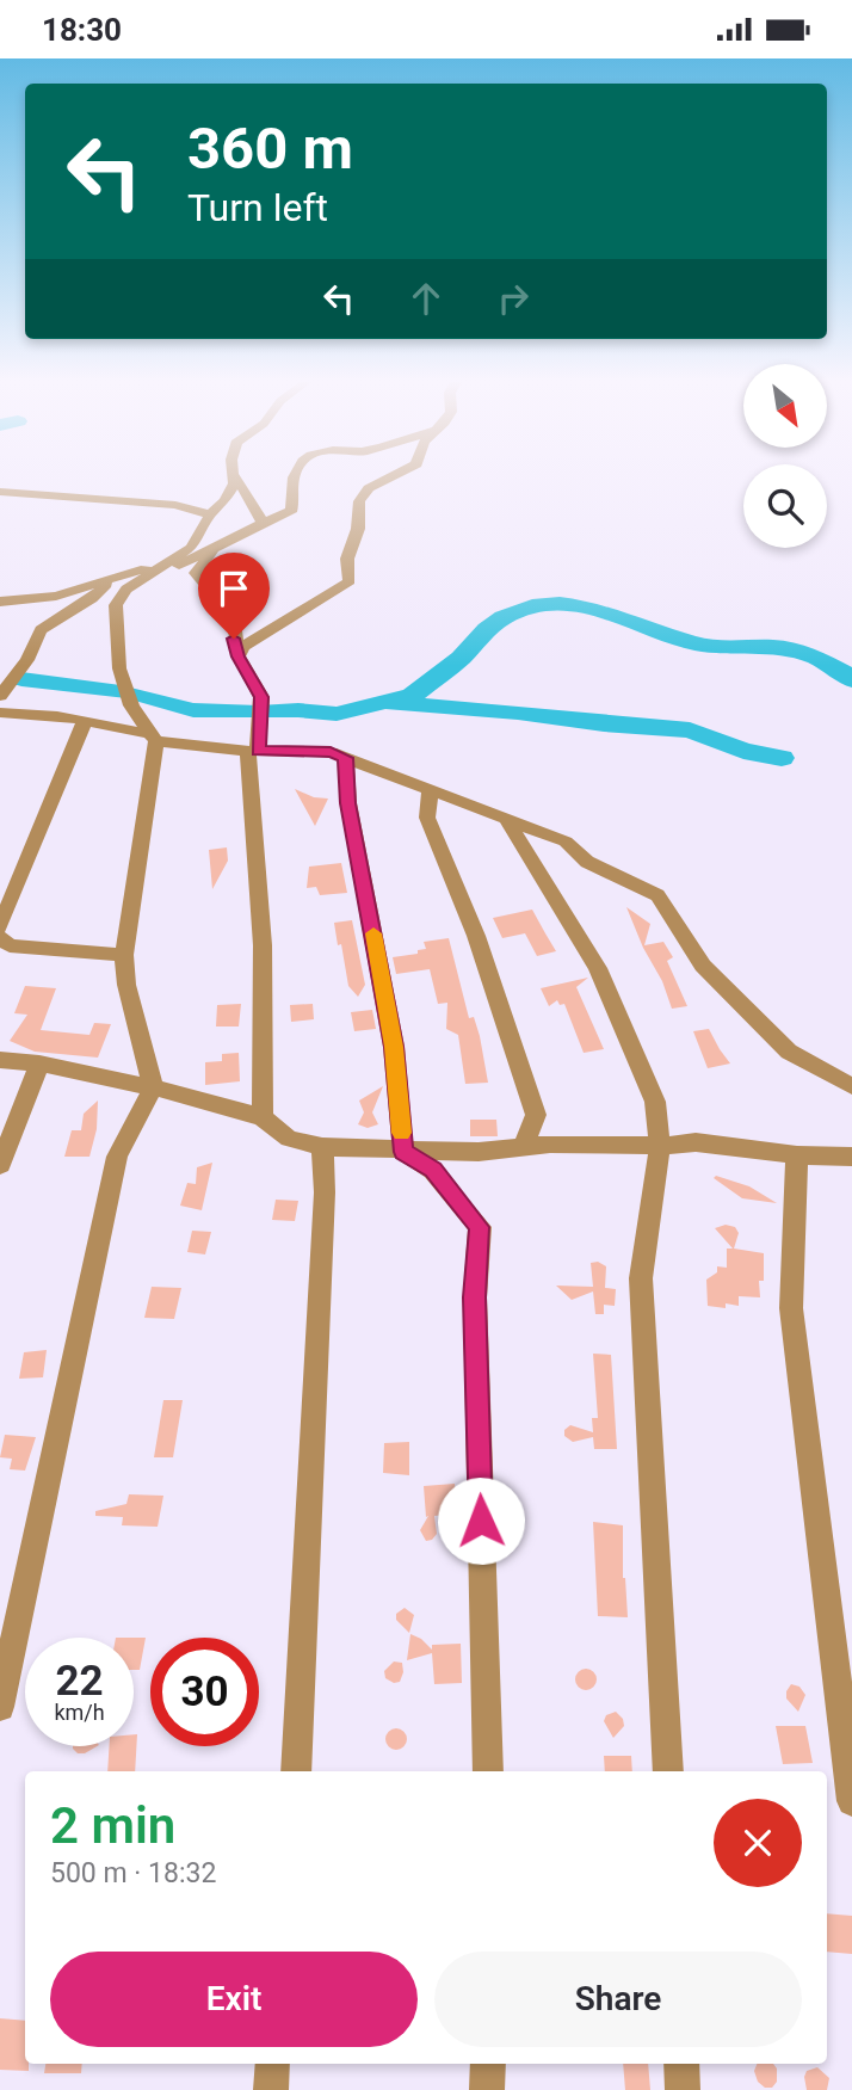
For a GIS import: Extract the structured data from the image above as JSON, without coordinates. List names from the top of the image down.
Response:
{
  "north": "bottom right",
  "page": {
    "status": "18:30",
    "turn": ["360 m", "Turn left"],
    "speed": "22 km/h",
    "limit": "30",
    "heading": ["2 min", "500 m · 18:32"],
    "buttons": ["Exit", "Share"]
  }
}
